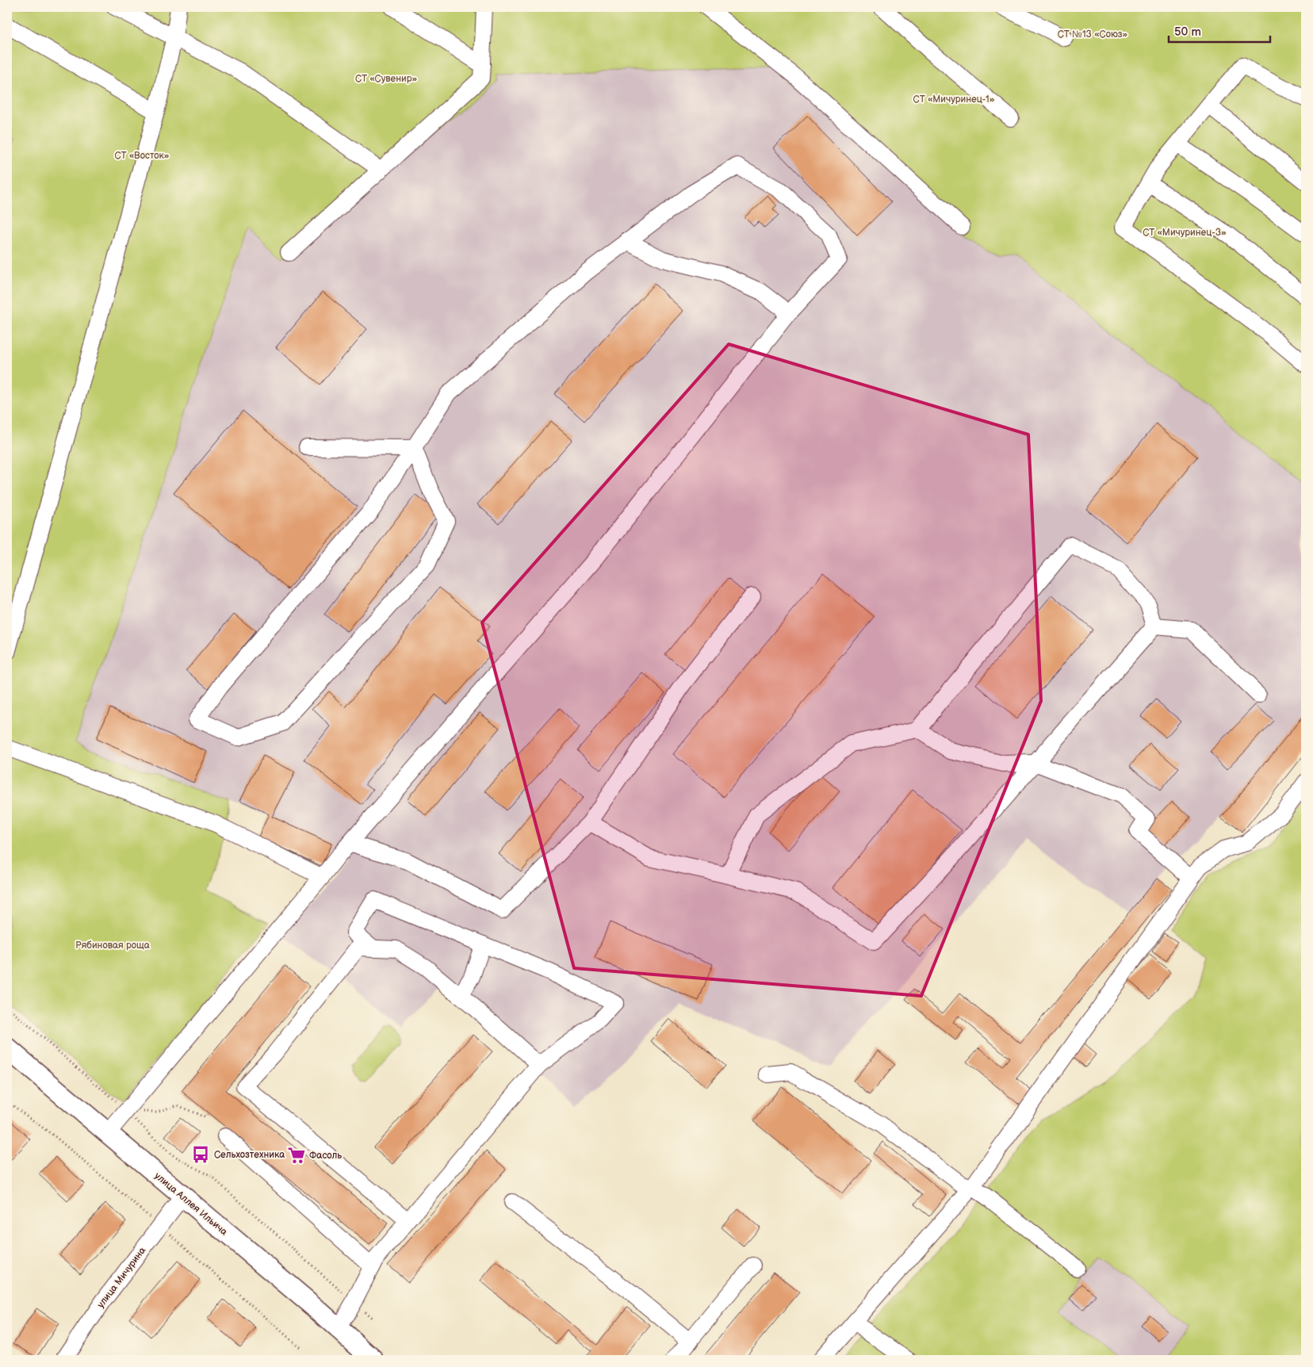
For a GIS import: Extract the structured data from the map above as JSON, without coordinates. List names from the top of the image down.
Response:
{
  "streets": {
    "main road": ["улица Аллея Ильича"],
    "street": ["улица Мичурина"]
  },
  "crossings": [
    ["улица Аллея Ильича", "улица Мичурина"]
  ],
  "parks": [
    "СТ №13 «Союз»",
    "СТ «Сувенир»",
    "СТ «Мичуринец-1»",
    "СТ «Восток»",
    "СТ «Мичуринец-3»",
    "Рябиновая роща"
  ],
  "places": {
    "bus stop": ["Сельхозтехника"],
    "supermarket": ["Фасоль"]
  },
  "scale_bar": "50 m"
}
